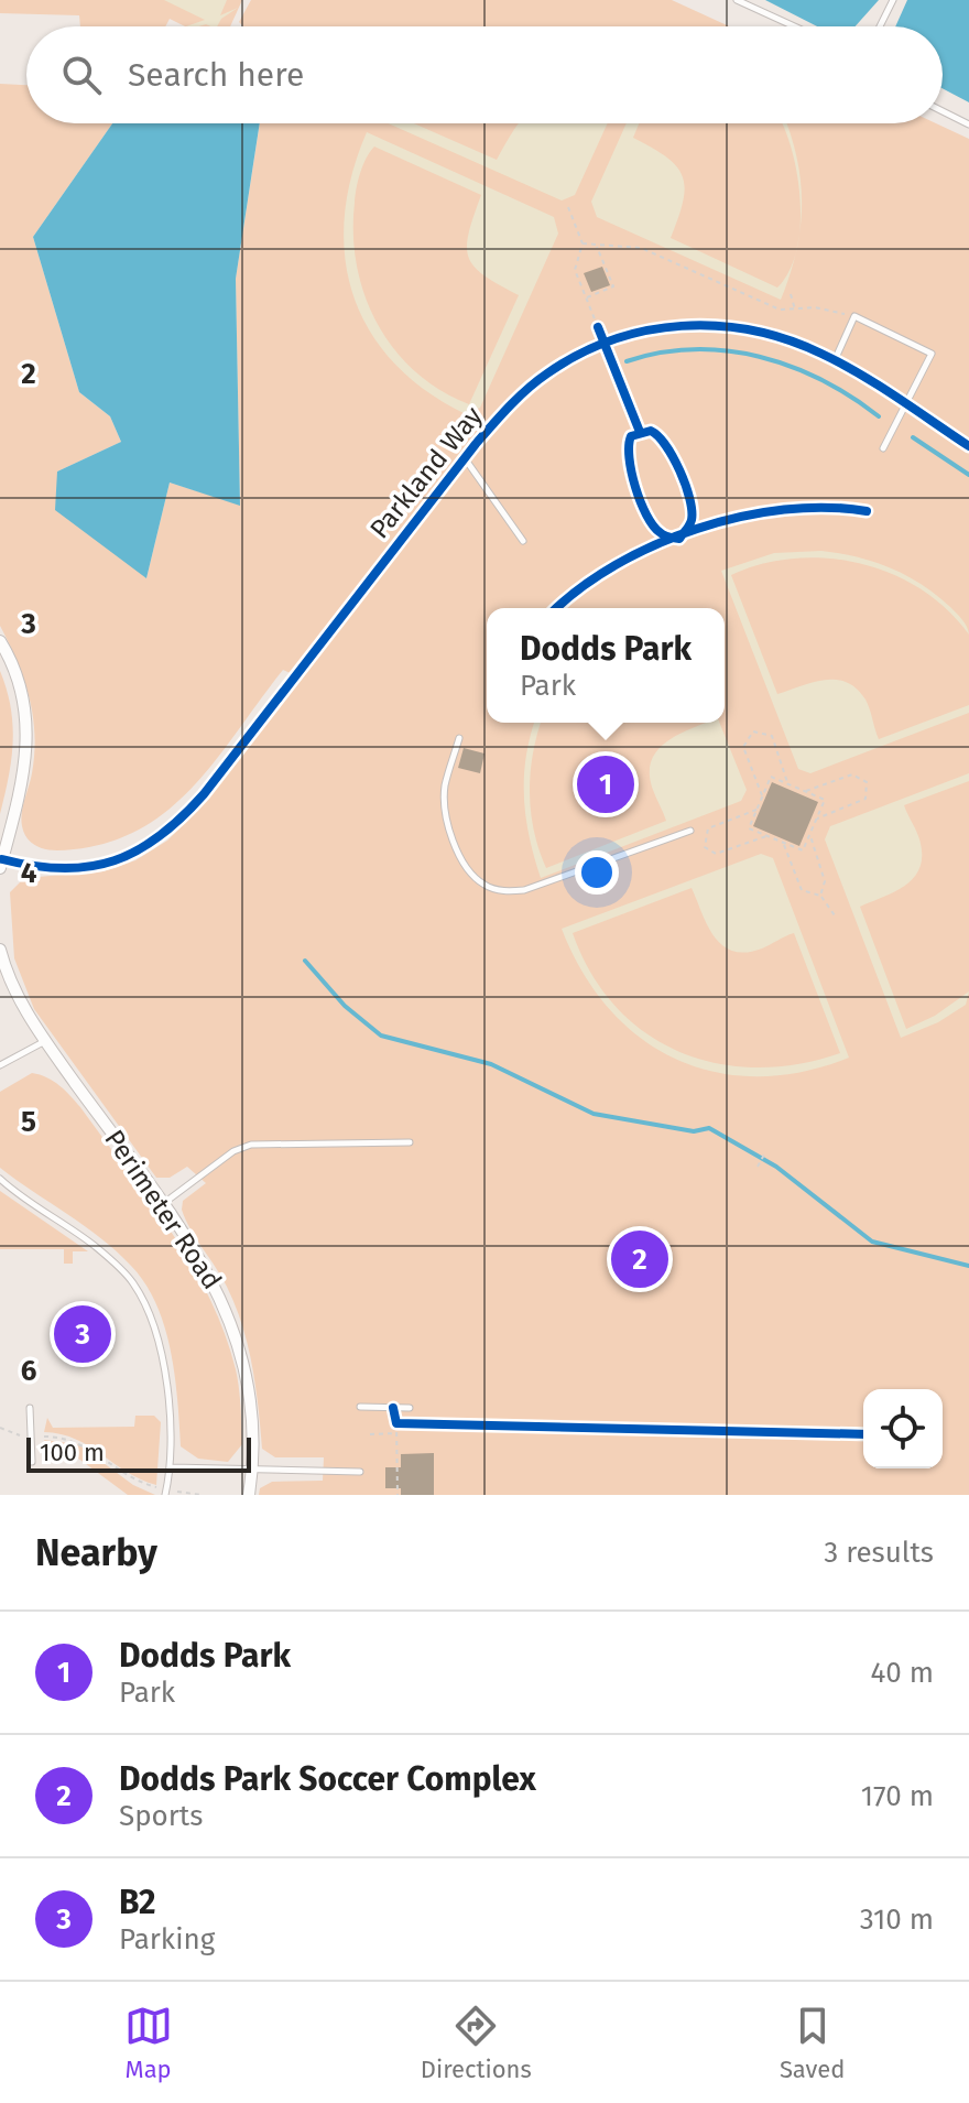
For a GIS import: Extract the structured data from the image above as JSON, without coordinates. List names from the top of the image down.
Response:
{
  "streets": {
    "street": ["Parkland Way", "Perimeter Road"]
  },
  "scale_bar": "100 m",
  "page": {
    "search": "Search here",
    "popup": ["Dodds Park", "Park"],
    "pins": ["1", "2", "3"],
    "scale": "100 m",
    "heading": ["Nearby", "3 results"],
    "list": [
      {
        "mark": "1",
        "name": "Dodds Park",
        "note": "Park",
        "value": "40 m"
      },
      {
        "mark": "2",
        "name": "Dodds Park Soccer Complex",
        "note": "Sports",
        "value": "170 m"
      },
      {
        "mark": "3",
        "name": "B2",
        "note": "Parking",
        "value": "310 m"
      }
    ],
    "nav": ["Map", "Directions", "Saved"]
  },
  "grid": {
    "rows": [
      "2",
      "3",
      "4",
      "5",
      "6"
    ]
  }
}
